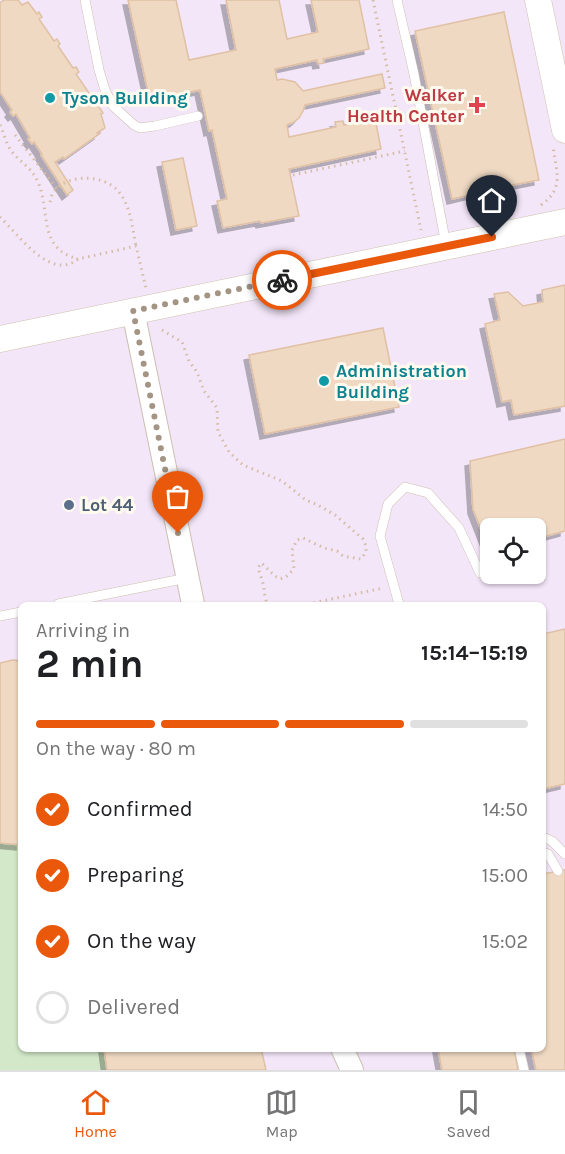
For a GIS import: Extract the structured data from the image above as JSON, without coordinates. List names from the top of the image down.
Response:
{
  "places": {
    "other": ["Tyson Building", "Administration Building", "Lot 44"],
    "health": ["Walker Health Center"]
  },
  "page": {
    "heading": ["2 min", "Arriving in", "15:14–15:19"],
    "bar": "On the way · 80 m",
    "list": [
      ["Confirmed", "14:50"],
      ["Preparing", "15:00"],
      ["On the way", "15:02"],
      "Delivered"
    ],
    "tabs": ["Home", "Map", "Saved"]
  }
}
